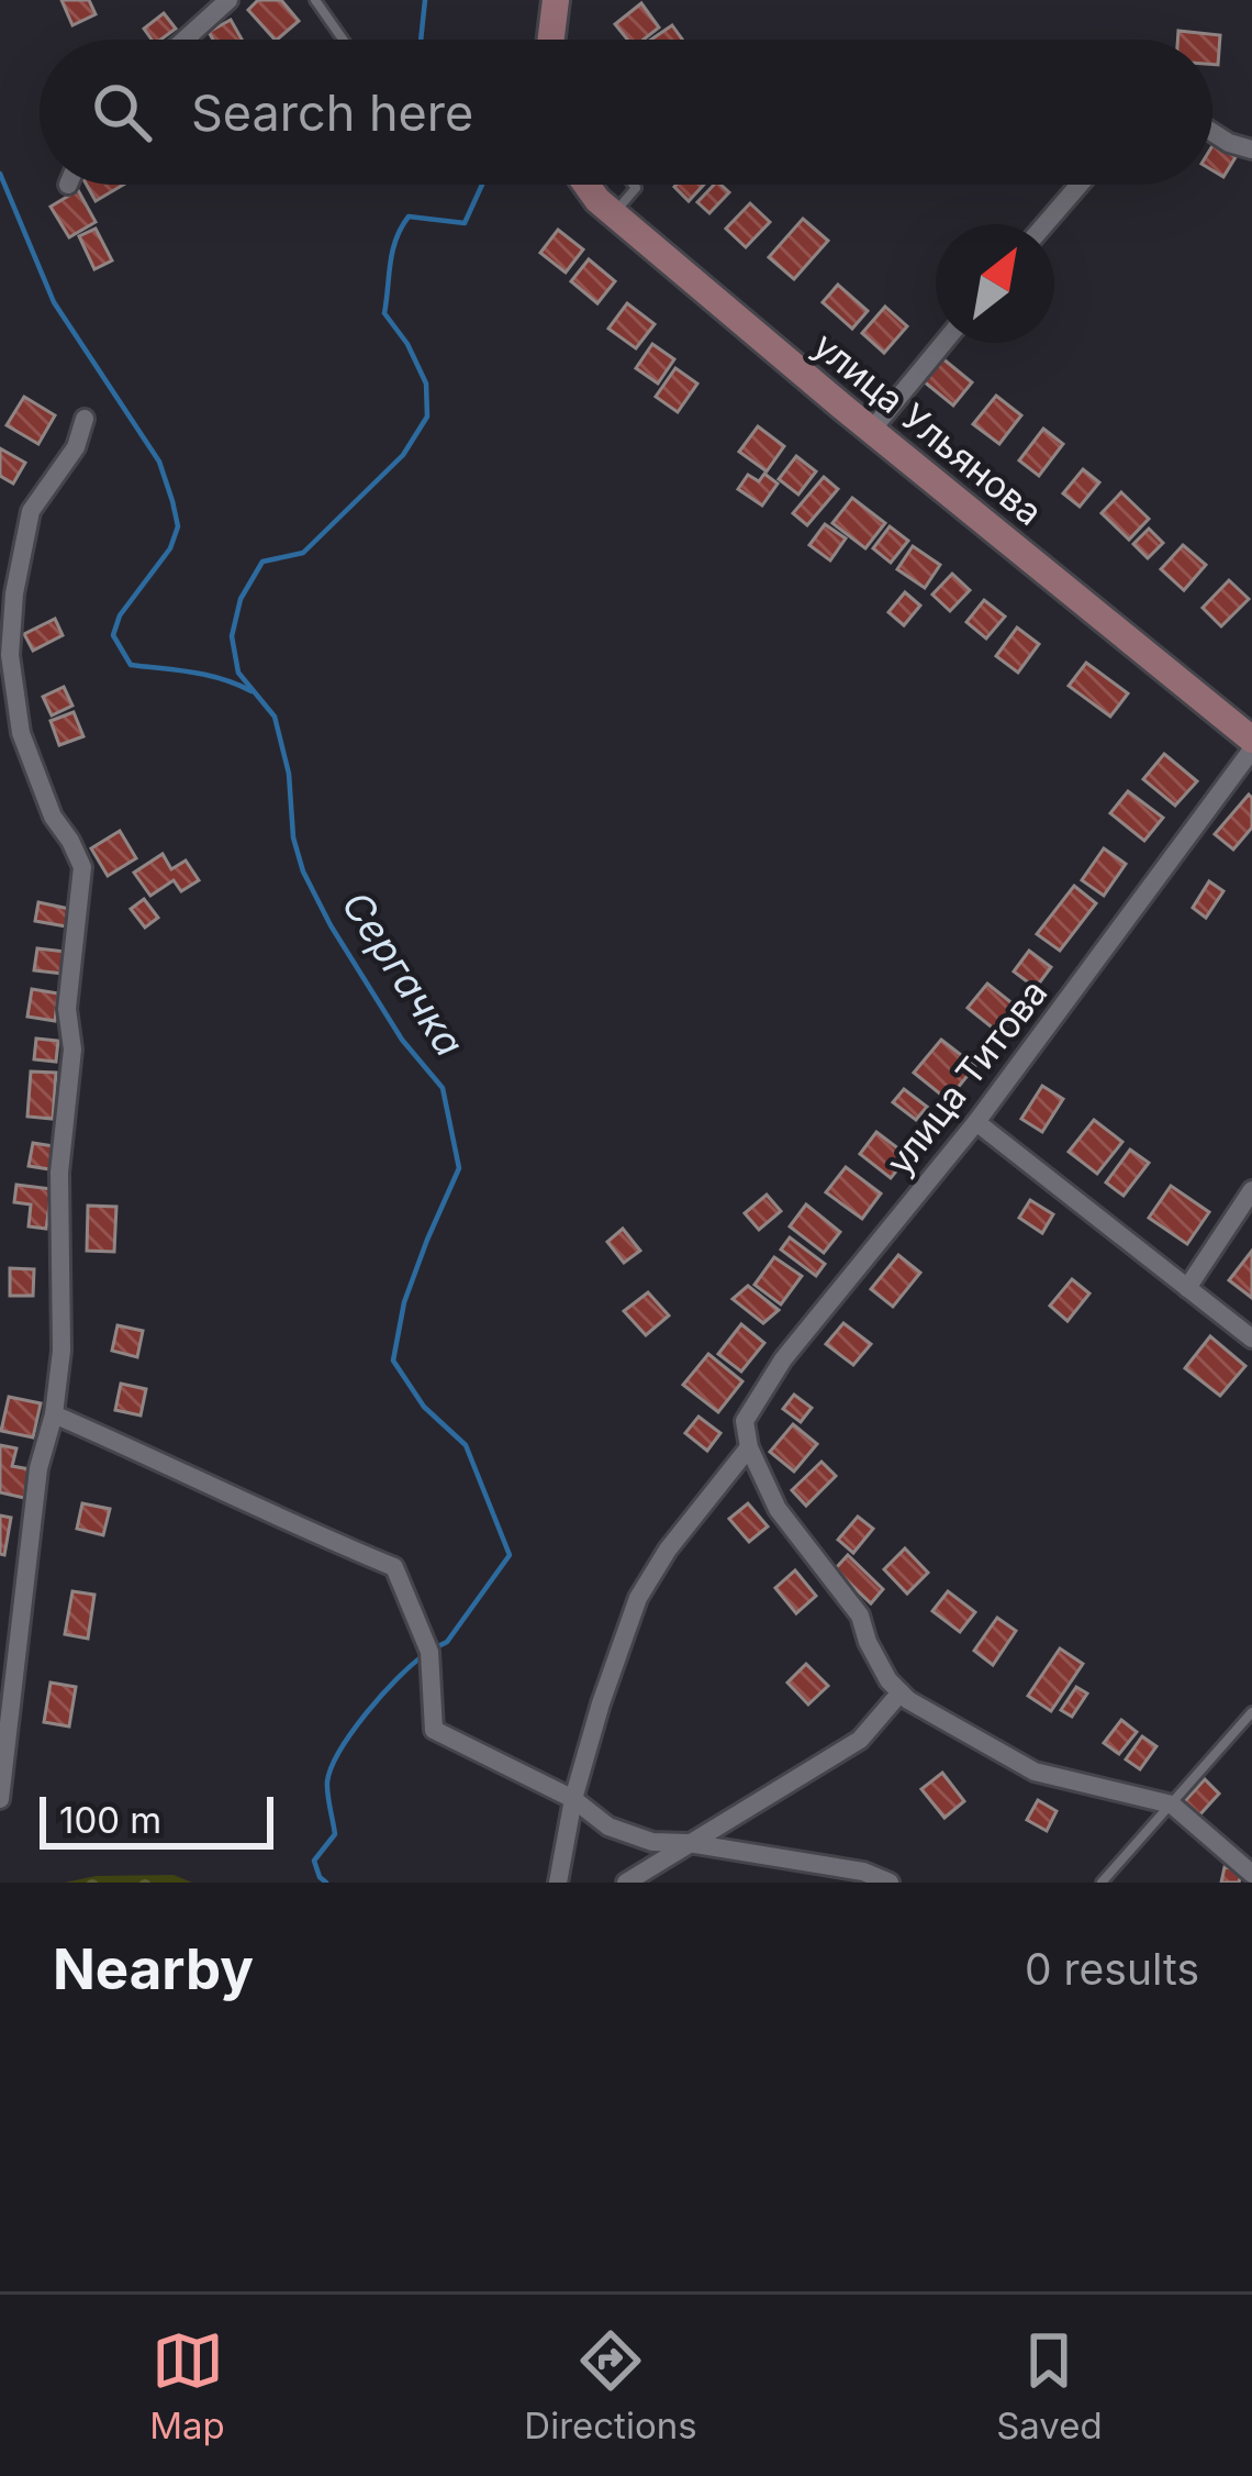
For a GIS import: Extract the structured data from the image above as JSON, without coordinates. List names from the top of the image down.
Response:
{
  "streets": {
    "main road": ["улица Ульянова"],
    "street": ["улица Титова"]
  },
  "crossings": [
    ["улица Ульянова", "улица Титова"]
  ],
  "water": ["Сергачка"],
  "scale_bar": "100 m",
  "north": "top right",
  "page": {
    "search": "Search here",
    "scale": "100 m",
    "heading": ["Nearby", "0 results"],
    "nav": ["Map", "Directions", "Saved"]
  }
}
